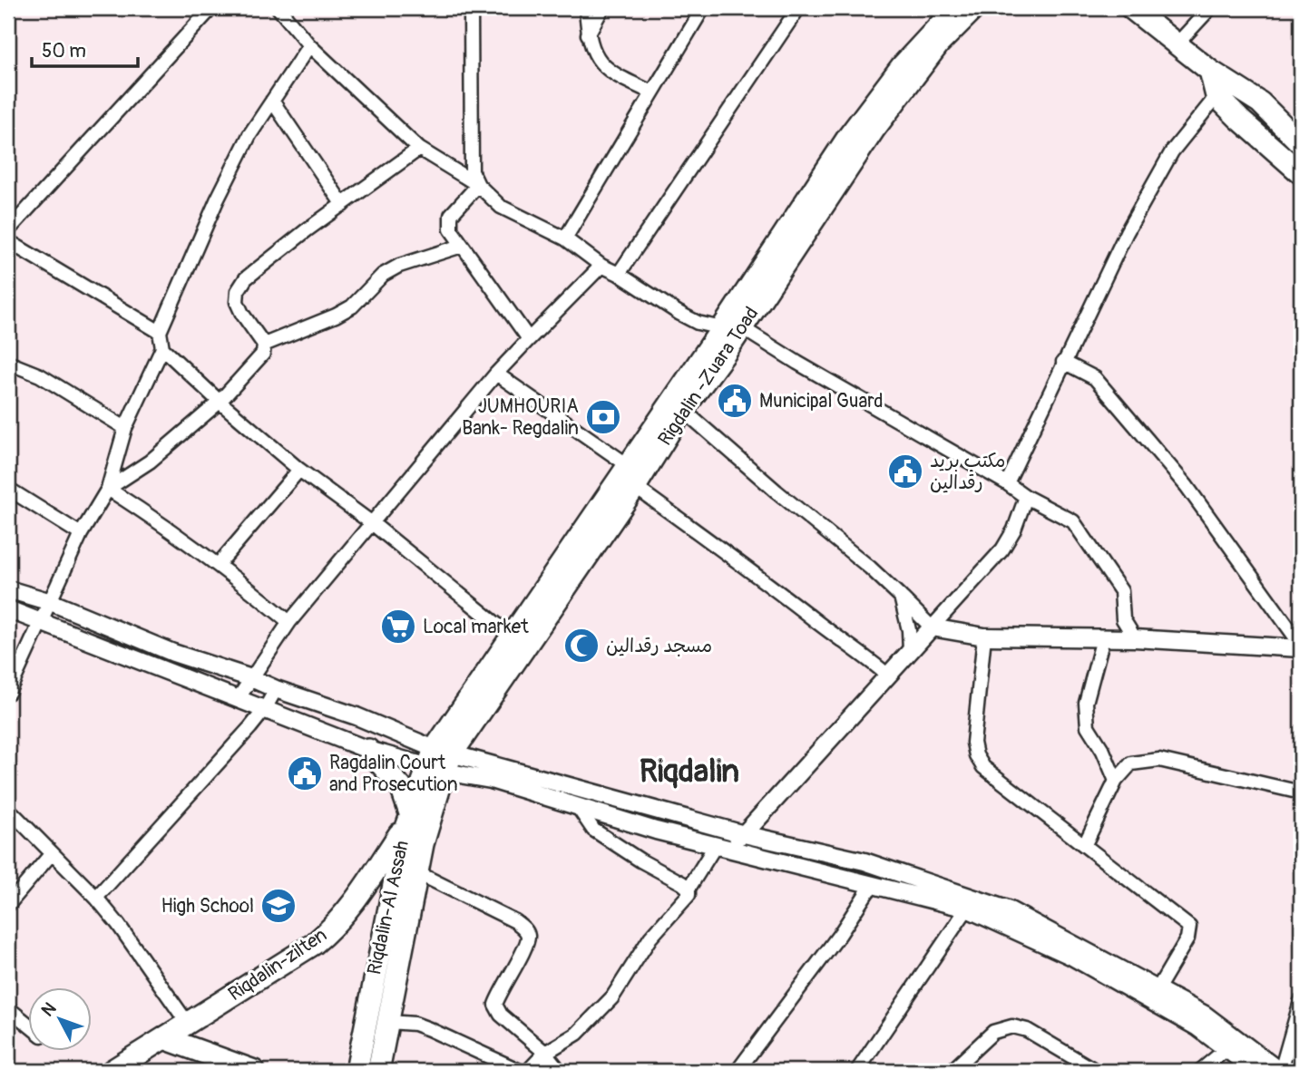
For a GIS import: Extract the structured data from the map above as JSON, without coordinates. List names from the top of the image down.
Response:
{
  "streets": {
    "main road": ["Rigdalin -Zuara Toad", "Riqdalin-Al Assah", "Riqdalin-zilten"]
  },
  "crossings": [
    ["Rigdalin -Zuara Toad", "Riqdalin-Al Assah"],
    ["Riqdalin-Al Assah", "Riqdalin-zilten"]
  ],
  "districts": ["Riqdalin"],
  "places": {
    "public building": ["Municipal Guard", "مكتب بريد رقدالين", "Ragdalin Court and Prosecution"],
    "bank": ["JUMHOURIA Bank- Regdalin"],
    "supermarket": ["Local market"],
    "mosque": ["مسجد رقدالين"],
    "school or university": ["High School"]
  },
  "scale_bar": "50 m",
  "north": "top left"
}
